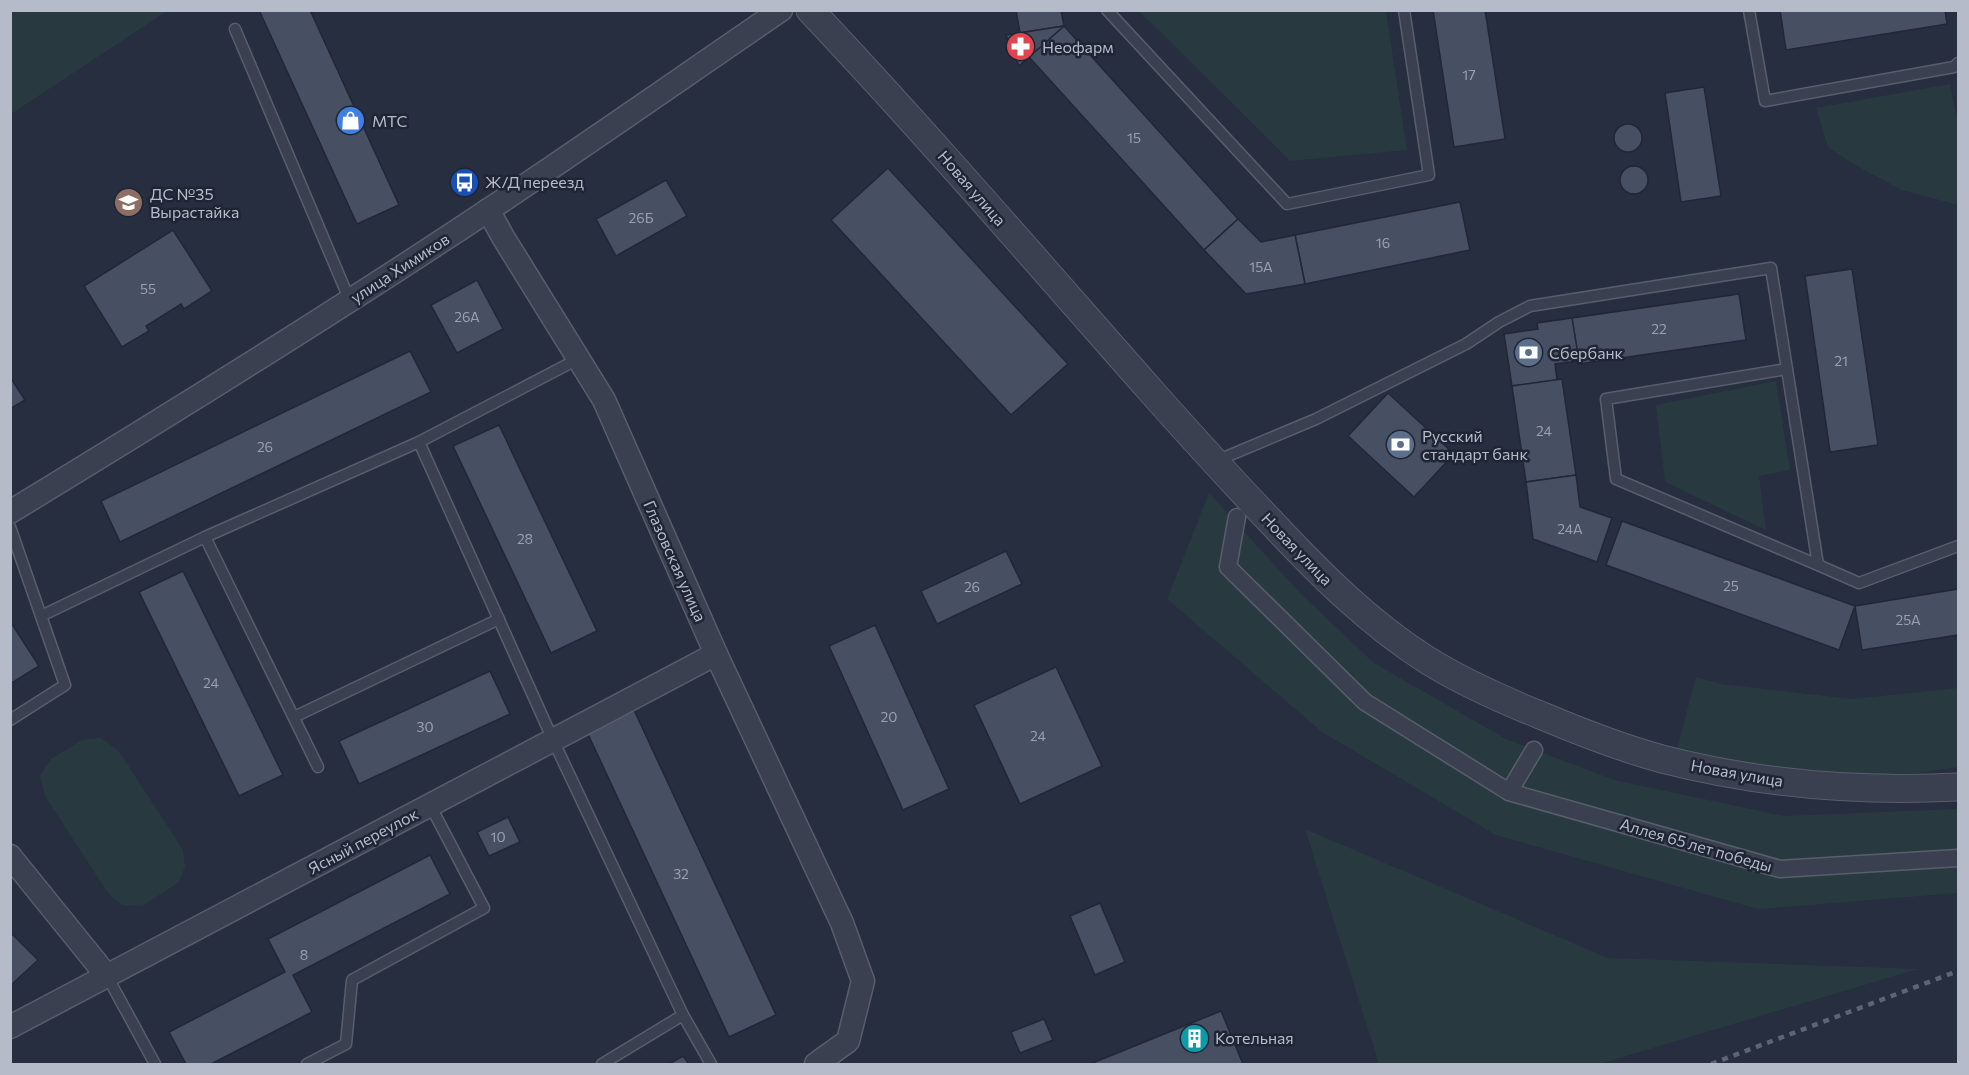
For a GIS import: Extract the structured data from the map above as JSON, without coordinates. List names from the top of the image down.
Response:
{
  "streets": {
    "street": [
      "Новая улица",
      "улица Химиков",
      "Глазовская улица",
      "Ясный переулок",
      "Аллея 65 лет победы"
    ]
  },
  "crossings": [
    ["улица Химиков", "Глазовская улица"],
    ["Глазовская улица", "Ясный переулок"]
  ],
  "places": {
    "pharmacy": ["Неофарм"],
    "shop": ["МТС"],
    "bus stop": ["Ж/Д переезд"],
    "school or university": ["ДС №35 Вырастайка"],
    "bank": ["Сбербанк", "Русский стандарт банк"],
    "building": ["Котельная"]
  },
  "house_numbers": [
    "17",
    "15",
    "26Б",
    "16",
    "15А",
    "55",
    "26А",
    "22",
    "21",
    "24",
    "26",
    "24А",
    "28",
    "25",
    "26",
    "25А",
    "24",
    "20",
    "30",
    "24",
    "10",
    "32",
    "8"
  ]
}
